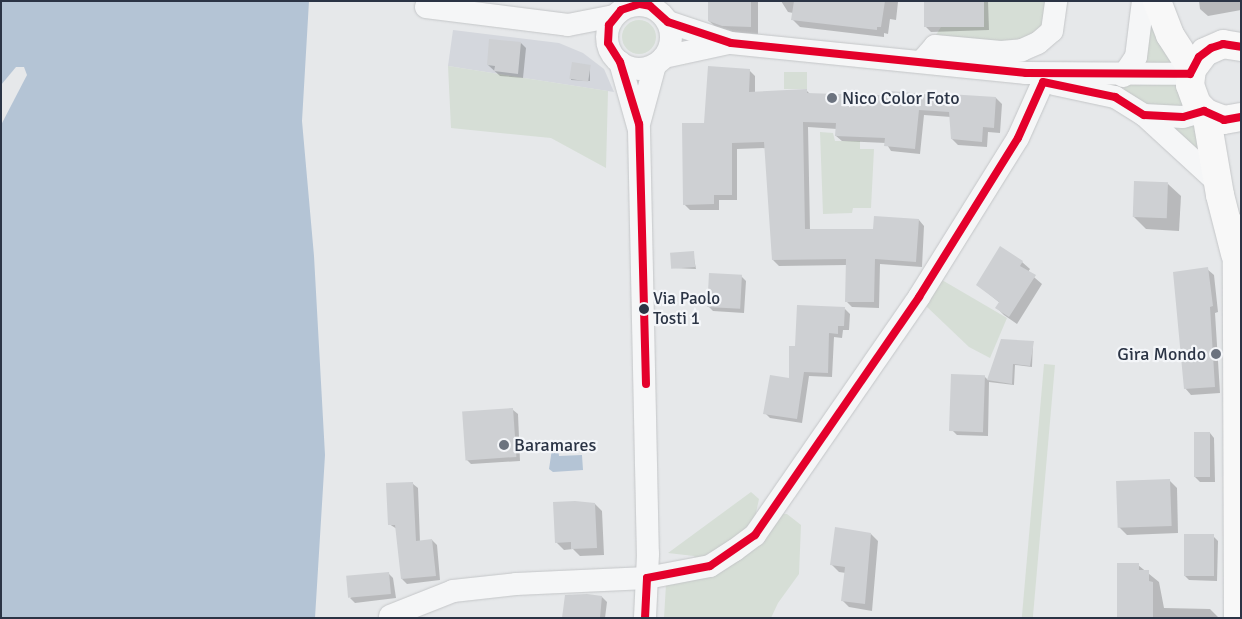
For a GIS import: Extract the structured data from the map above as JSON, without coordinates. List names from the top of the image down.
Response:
{
  "places": [
    "Nico Color Foto",
    "Via Paolo Tosti 1",
    "Gira Mondo",
    "Baramares"
  ]
}
